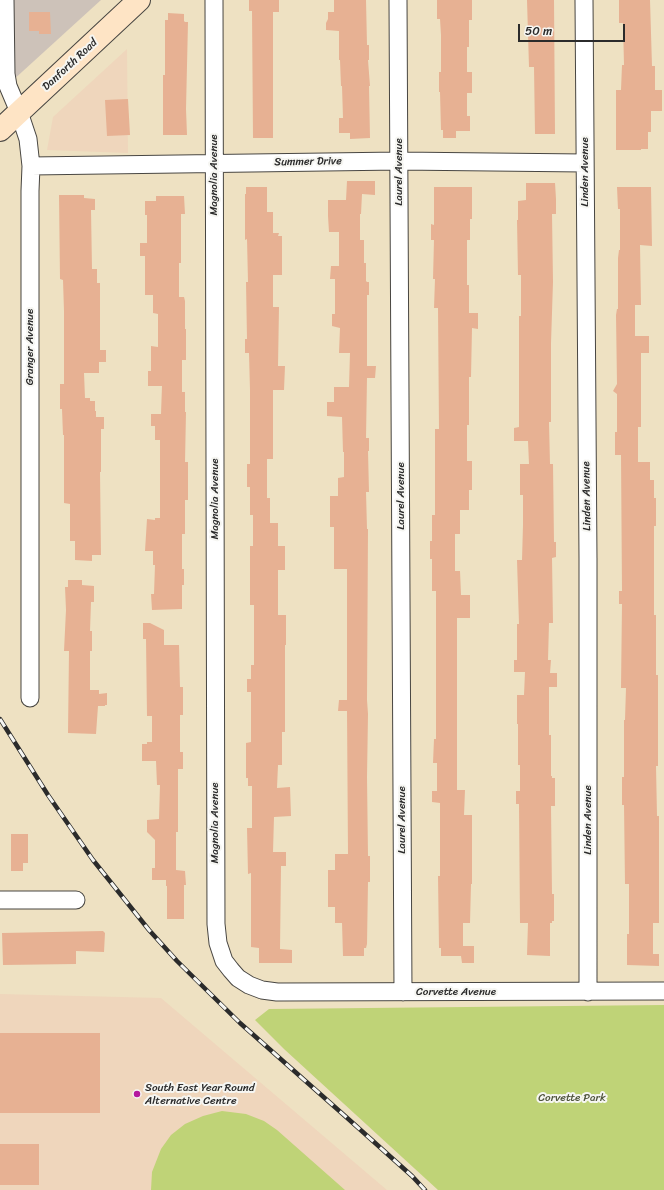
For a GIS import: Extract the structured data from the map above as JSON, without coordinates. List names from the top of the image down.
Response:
{
  "streets": {
    "main road": ["Danforth Road"],
    "street": [
      "Summer Drive",
      "Laurel Avenue",
      "Linden Avenue",
      "Magnolia Avenue",
      "Granger Avenue",
      "Corvette Avenue"
    ]
  },
  "crossings": [
    ["Danforth Road", "Granger Avenue"],
    ["Summer Drive", "Laurel Avenue"],
    ["Summer Drive", "Linden Avenue"],
    ["Summer Drive", "Magnolia Avenue"],
    ["Summer Drive", "Granger Avenue"],
    ["Laurel Avenue", "Corvette Avenue"],
    ["Linden Avenue", "Corvette Avenue"],
    ["Magnolia Avenue", "Corvette Avenue"]
  ],
  "parks": ["Corvette Park"],
  "places": ["South East Year Round Alternative Centre"],
  "scale_bar": "50 m"
}
